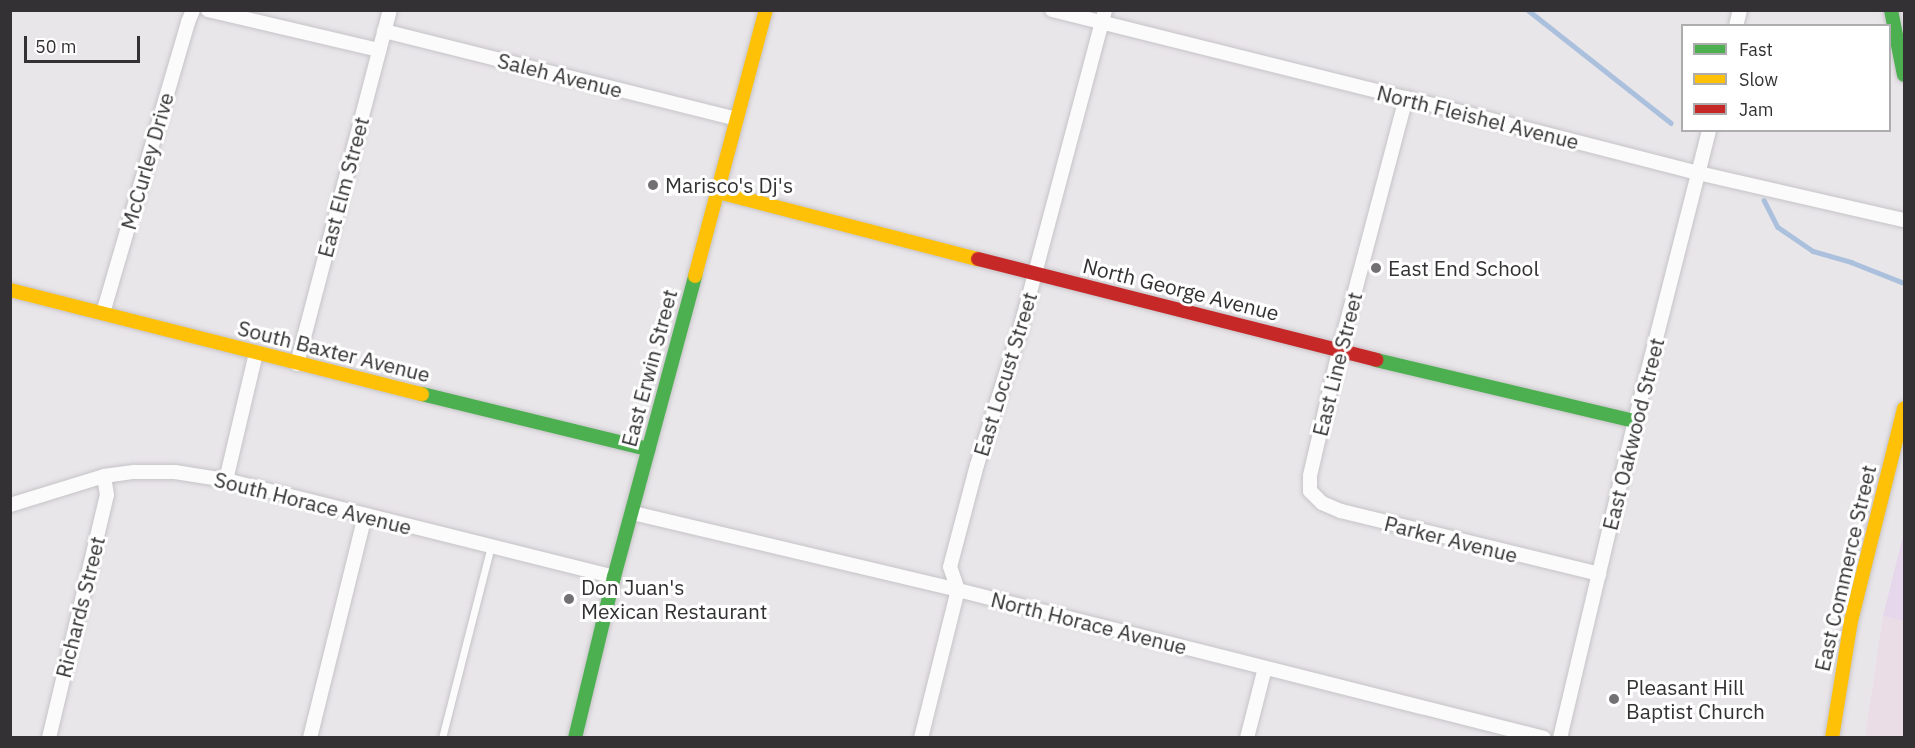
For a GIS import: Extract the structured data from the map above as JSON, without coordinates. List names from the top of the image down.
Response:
{
  "streets": {
    "street": [
      "Saleh Avenue",
      "North Fleishel Avenue",
      "McCurley Drive",
      "East Elm Street",
      "North George Avenue",
      "South Baxter Avenue",
      "East Line Street",
      "East Erwin Street",
      "East Locust Street",
      "East Oakwood Street",
      "South Horace Avenue",
      "Parker Avenue",
      "East Commerce Street",
      "Richards Street",
      "North Horace Avenue"
    ]
  },
  "crossings": [
    ["Saleh Avenue", "East Elm Street"],
    ["Saleh Avenue", "East Erwin Street"],
    ["North Fleishel Avenue", "East Line Street"],
    ["North Fleishel Avenue", "East Locust Street"],
    ["North Fleishel Avenue", "East Oakwood Street"],
    ["McCurley Drive", "South Baxter Avenue"],
    ["East Elm Street", "South Baxter Avenue"],
    ["North George Avenue", "East Line Street"],
    ["North George Avenue", "East Erwin Street"],
    ["North George Avenue", "East Locust Street"],
    ["North George Avenue", "East Oakwood Street"],
    ["South Baxter Avenue", "East Erwin Street"],
    ["East Line Street", "Parker Avenue"],
    ["East Erwin Street", "South Horace Avenue"],
    ["East Erwin Street", "North Horace Avenue"],
    ["East Locust Street", "North Horace Avenue"],
    ["East Oakwood Street", "Parker Avenue"],
    ["South Horace Avenue", "Richards Street"]
  ],
  "places": [
    "Marisco's Dj's",
    "East End School",
    "Don Juan's Mexican Restaurant",
    "Pleasant Hill Baptist Church"
  ],
  "legend": ["Fast", "Slow", "Jam"],
  "scale_bar": "50 m"
}
